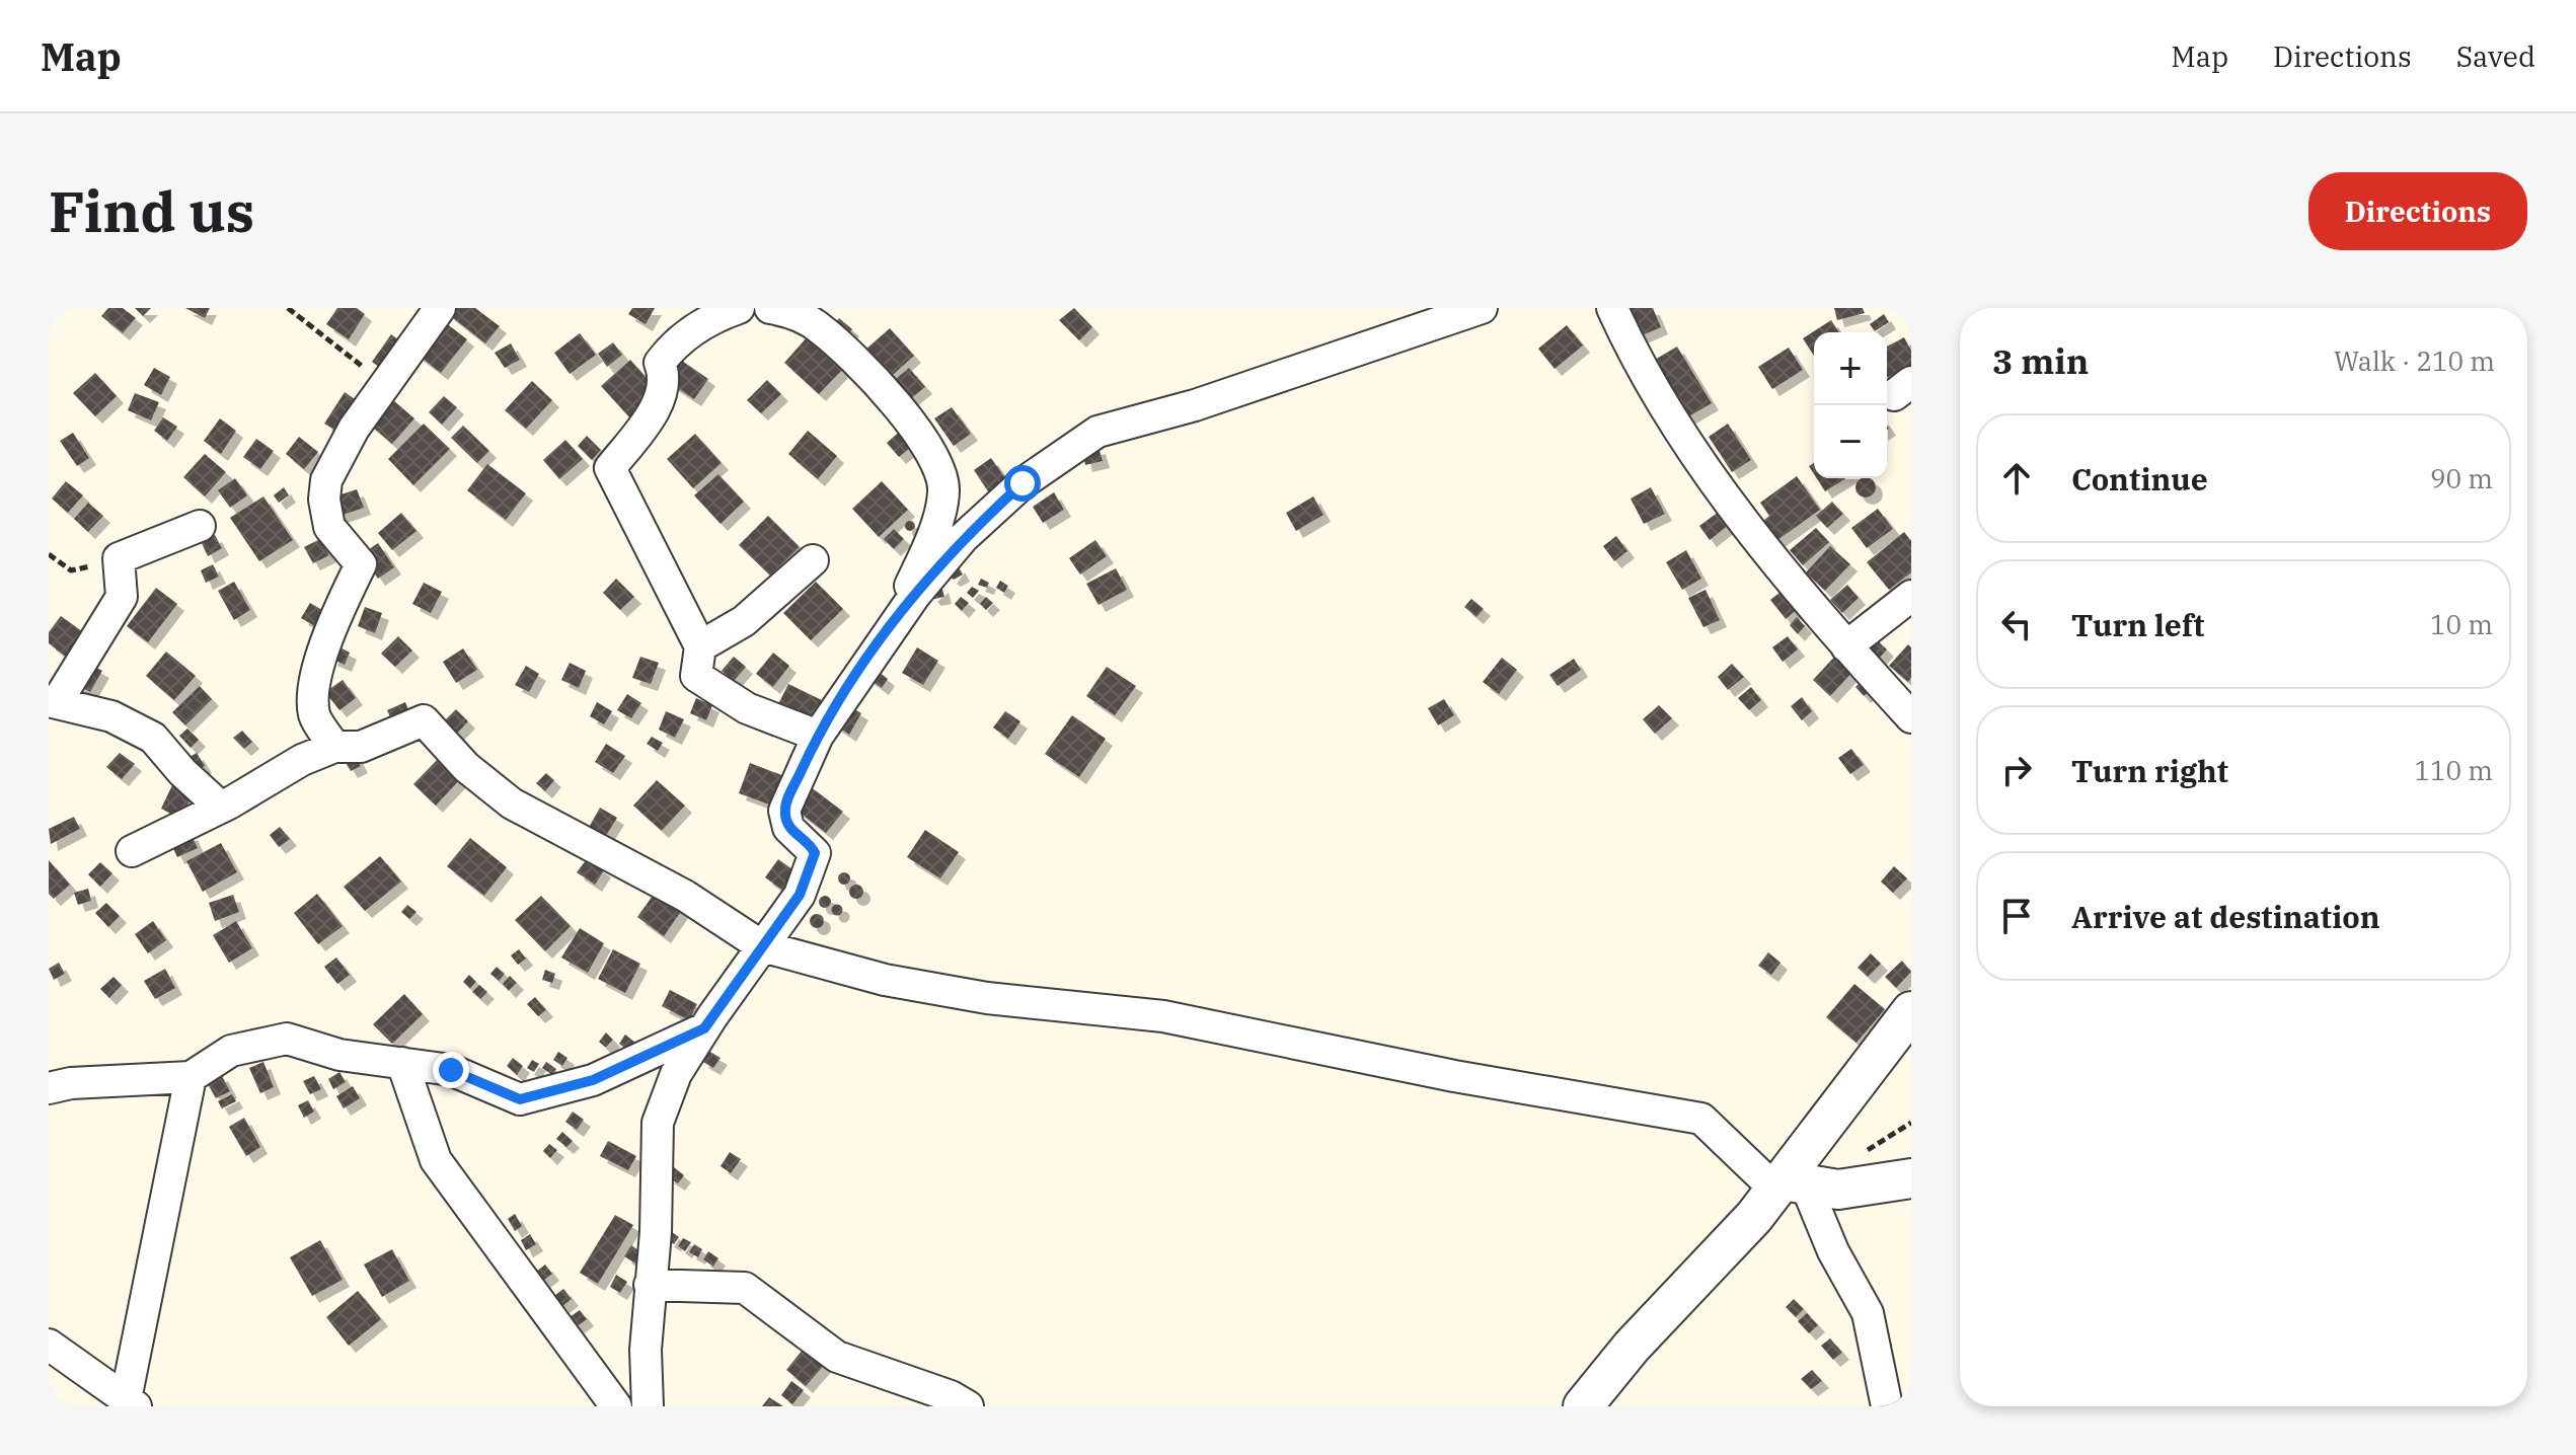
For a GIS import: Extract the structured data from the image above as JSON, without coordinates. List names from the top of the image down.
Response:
{
  "page": {
    "header": "Map",
    "nav": ["Map", "Directions", "Saved"],
    "buttons": "Directions",
    "title": "Find us",
    "heading": ["3 min", "Walk · 210 m"],
    "map_buttons": ["+", "−"],
    "list": [
      ["Continue", "90 m"],
      ["Turn left", "10 m"],
      ["Turn right", "110 m"],
      "Arrive at destination"
    ]
  }
}
